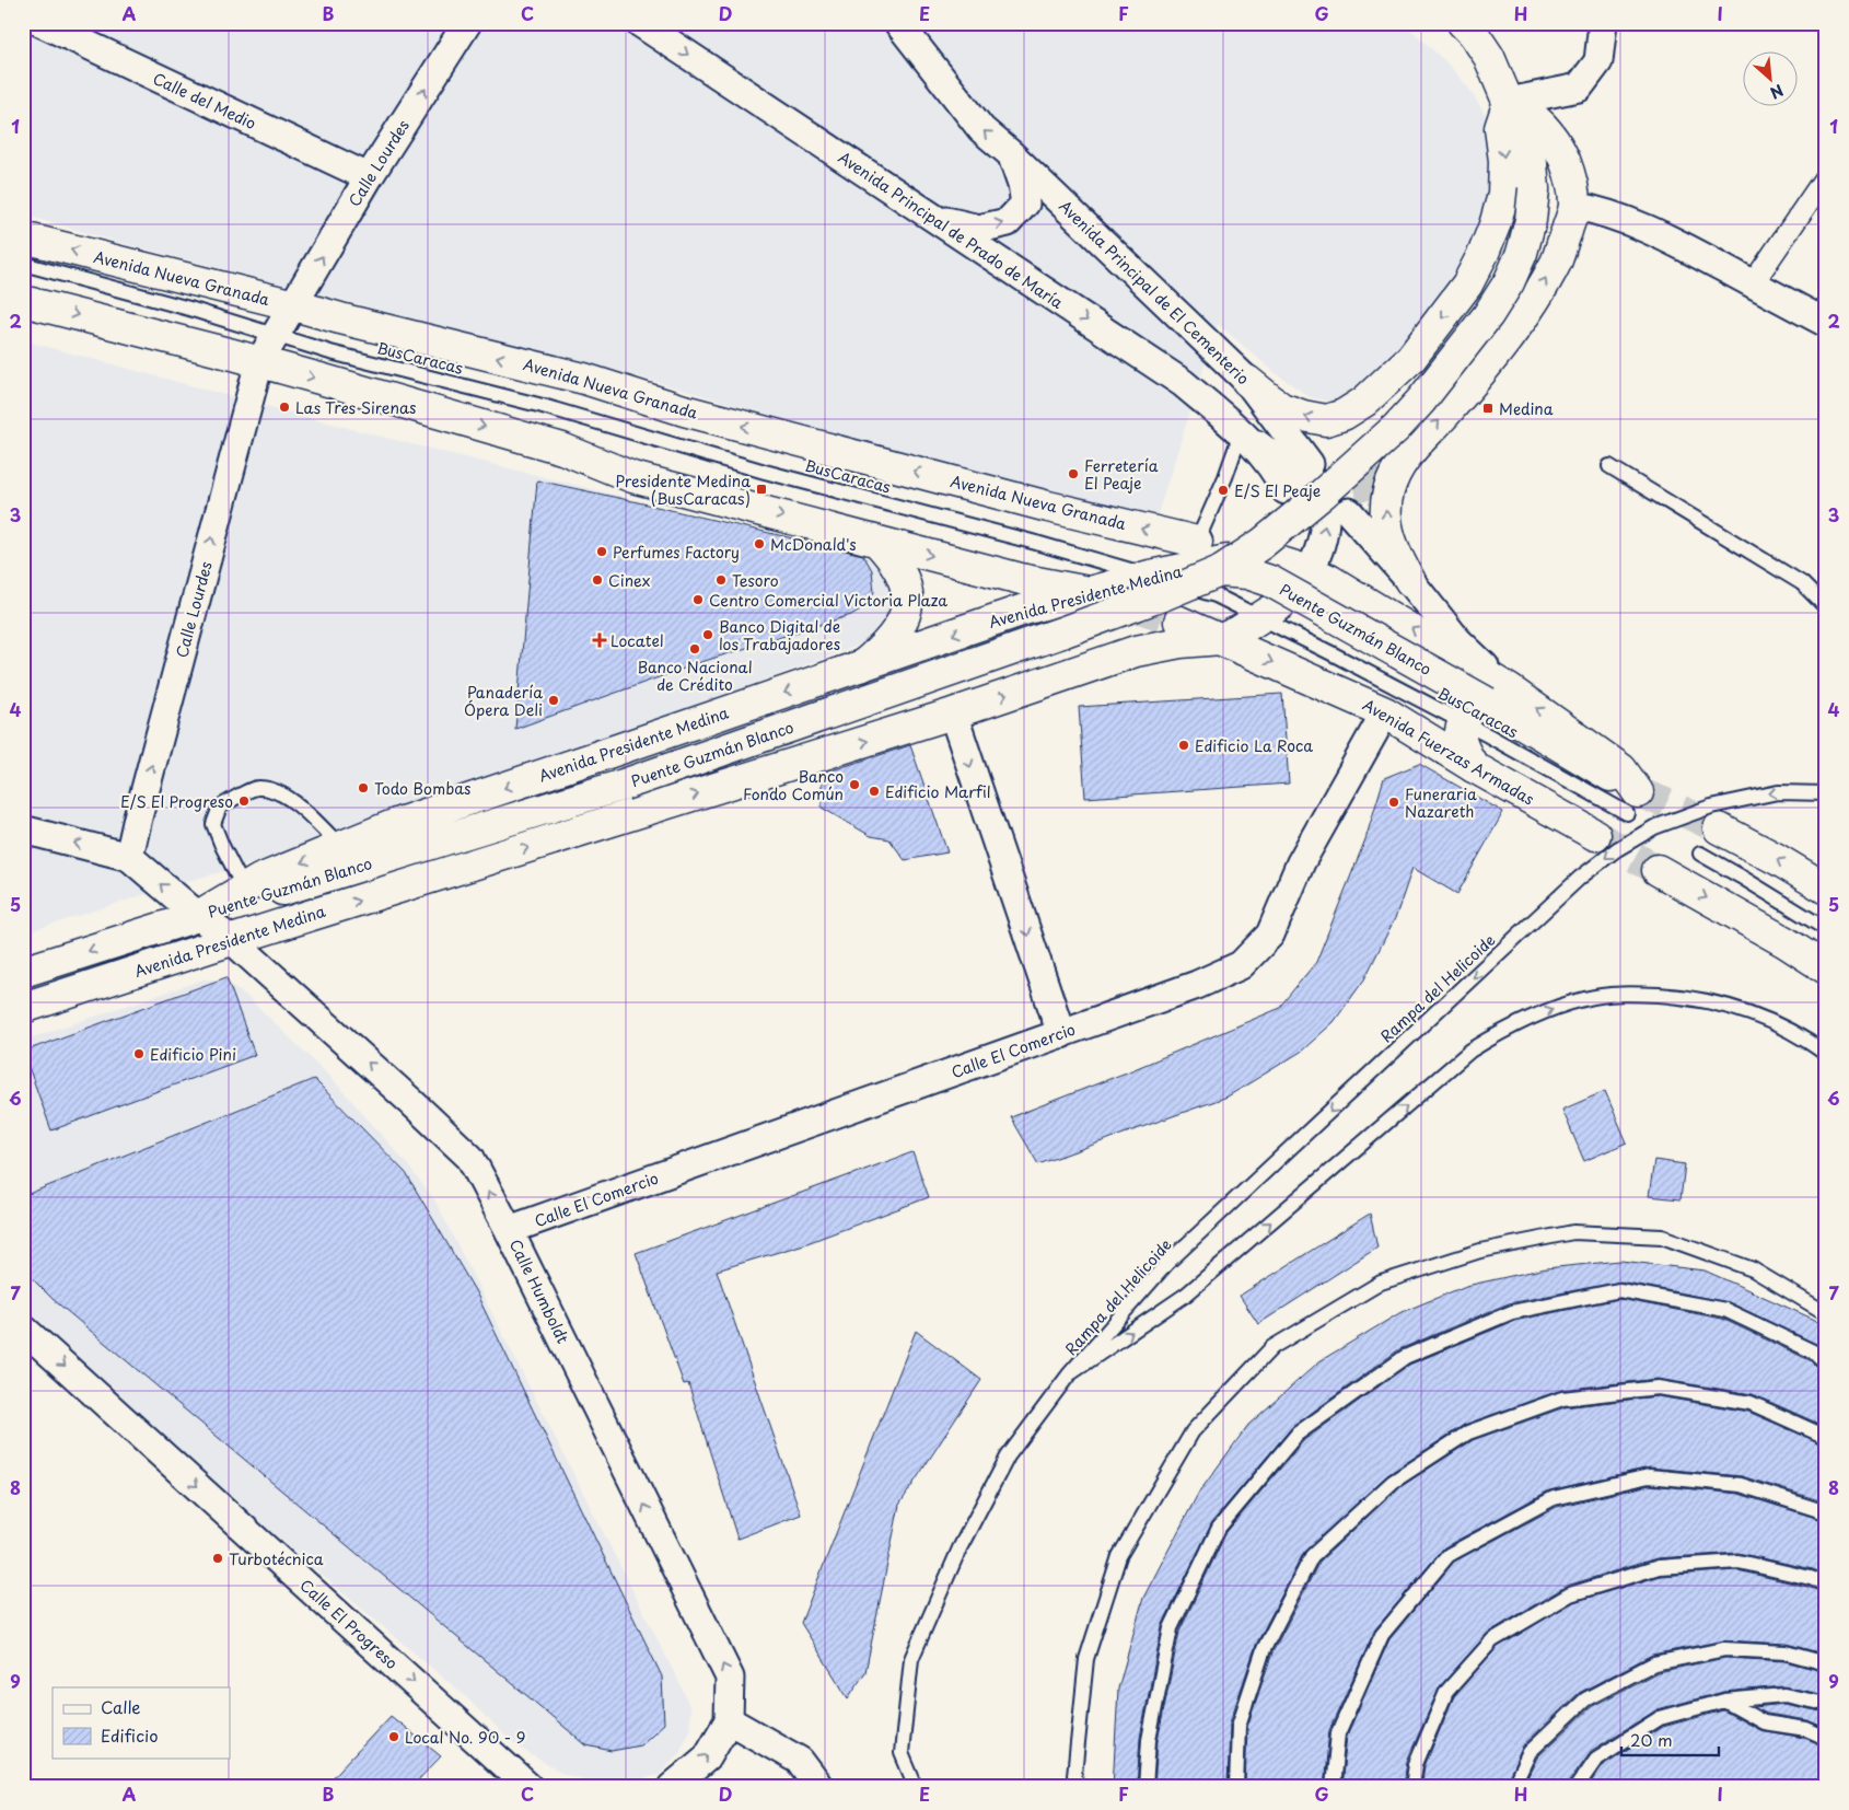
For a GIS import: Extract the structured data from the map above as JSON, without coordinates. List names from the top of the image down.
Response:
{
  "streets": {
    "street": [
      "Calle del Medio",
      "Calle Lourdes",
      "Avenida Principal de Prado de María",
      "Avenida Nueva Granada",
      "Avenida Principal de El Cementerio",
      "Avenida Presidente Medina",
      "Puente Guzmán Blanco",
      "Avenida Fuerzas Armadas",
      "Calle El Comercio",
      "Calle Humboldt",
      "Calle El Progreso"
    ],
    "lane": ["BusCaracas", "Rampa del Helicoide"]
  },
  "crossings": [
    ["Calle del Medio", "Calle Lourdes"],
    ["Calle Lourdes", "Avenida Nueva Granada"],
    ["Calle Lourdes", "BusCaracas"],
    ["Calle Lourdes", "Calle Humboldt"],
    ["BusCaracas", "Avenida Presidente Medina"],
    ["Avenida Presidente Medina", "Puente Guzmán Blanco"],
    ["Avenida Presidente Medina", "Avenida Fuerzas Armadas"],
    ["Avenida Presidente Medina", "Calle Humboldt"],
    ["Puente Guzmán Blanco", "Calle Humboldt"],
    ["Avenida Fuerzas Armadas", "Calle El Comercio"],
    ["Calle El Comercio", "Calle Humboldt"]
  ],
  "one_way": [
    "Calle Lourdes",
    "Avenida Principal de Prado de María",
    "Calle Humboldt",
    "Calle El Progreso"
  ],
  "places": {
    "other": [
      "Las Tres Sirenas",
      "Ferretería El Peaje",
      "E/S El Peaje",
      "McDonald's",
      "Perfumes Factory",
      "Cinex",
      "Tesoro",
      "Centro Comercial Victoria Plaza",
      "Banco Digital de los Trabajadores",
      "Banco Nacional de Crédito",
      "Panadería Ópera Deli",
      "Edificio La Roca",
      "Banco Fondo Común",
      "Todo Bombas",
      "Edificio Marfil",
      "E/S El Progreso",
      "Funeraria Nazareth",
      "Edificio Pini",
      "Turbotécnica",
      "Local No. 90 - 9"
    ],
    "transit": ["Medina", "Presidente Medina (BusCaracas)"],
    "health": ["Locatel"]
  },
  "legend": ["Calle", "Edificio"],
  "scale_bar": "20 m",
  "north": "bottom right",
  "grid": {
    "columns": [
      "A",
      "B",
      "C",
      "D",
      "E",
      "F",
      "G",
      "H",
      "I"
    ],
    "rows": [
      "1",
      "2",
      "3",
      "4",
      "5",
      "6",
      "7",
      "8",
      "9"
    ]
  }
}
